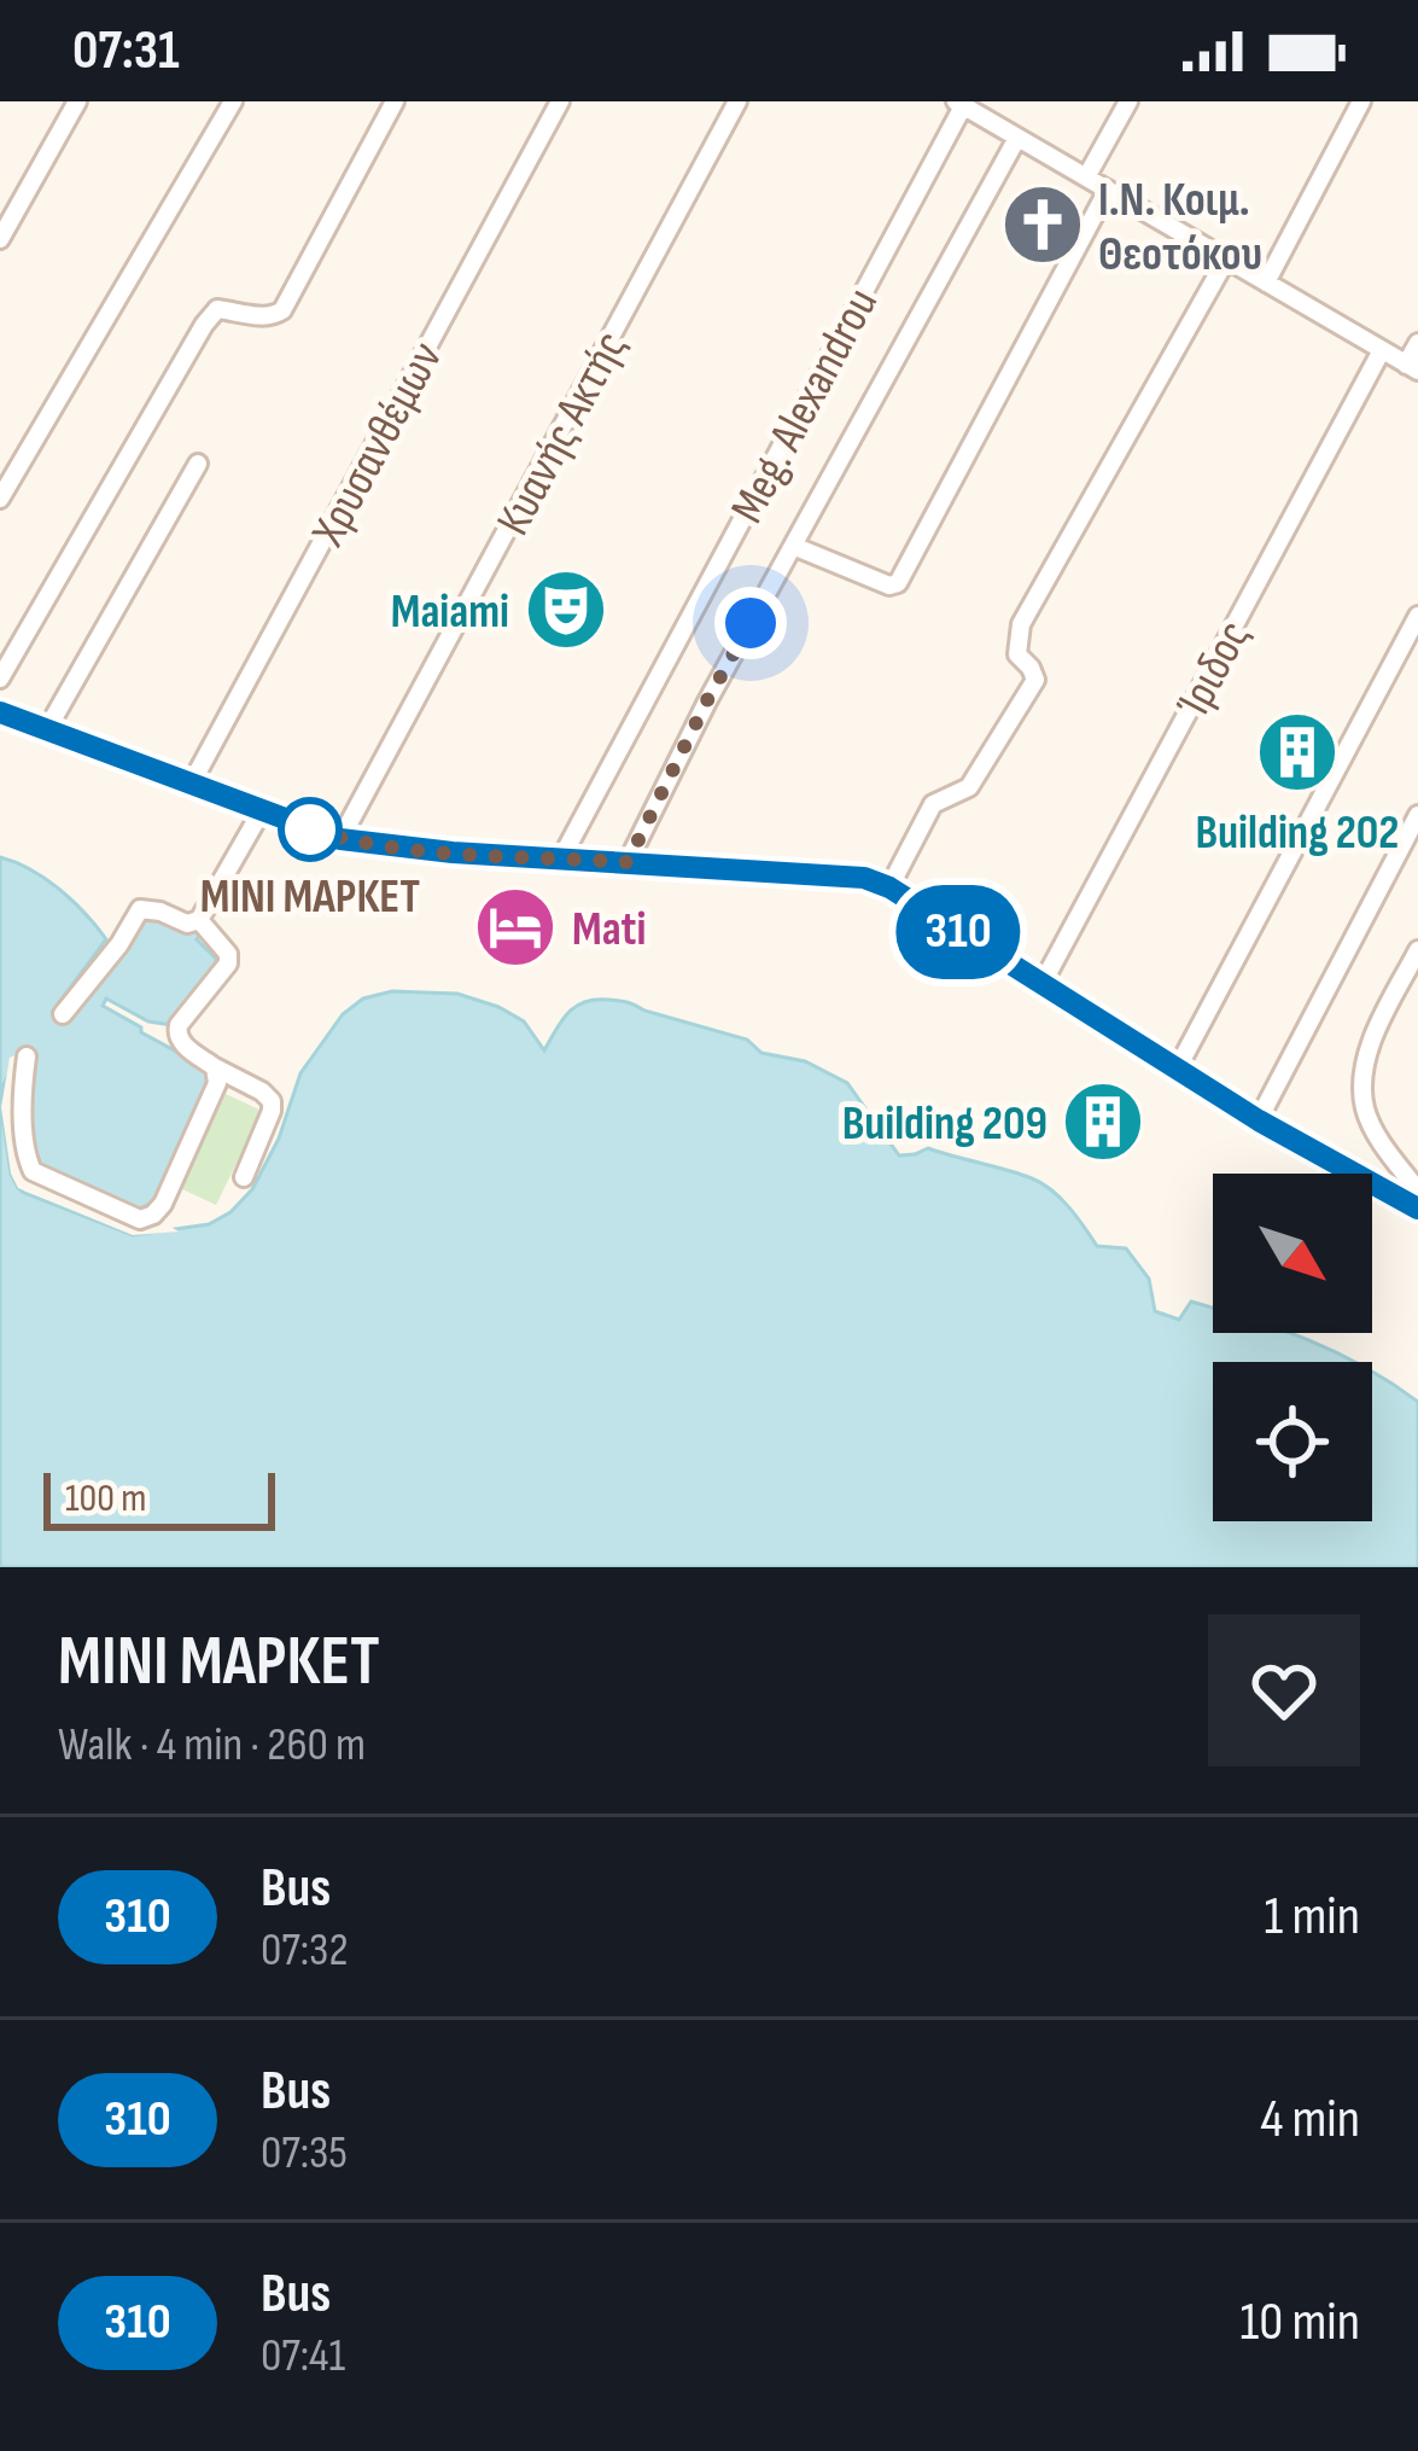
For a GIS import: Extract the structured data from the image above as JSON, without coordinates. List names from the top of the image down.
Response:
{
  "streets": {
    "street": [
      "Meg. Alexandrou",
      "Κυανής Ακτής",
      "Χρυσανθέμων",
      "Ίριδος"
    ]
  },
  "places": {
    "church": ["Ι.Ν. Κοιμ. Θεοτόκου"],
    "theatre": ["Maiami"],
    "building": ["Building 202", "Building 209"],
    "other": ["ΜΙΝΙ ΜΑΡΚΕΤ"],
    "hotel": ["Mati"]
  },
  "lines": ["bus line 310"],
  "scale_bar": "100 m",
  "north": "bottom right",
  "page": {
    "status": "07:31",
    "on_map": "310",
    "scale": "100 m",
    "heading": ["ΜΙΝΙ ΜΑΡΚΕΤ", "Walk · 4 min · 260 m"],
    "list": [
      {
        "mark": "310",
        "name": "Bus",
        "note": "07:32",
        "value": "1 min"
      },
      {
        "mark": "310",
        "name": "Bus",
        "note": "07:35",
        "value": "4 min"
      },
      {
        "mark": "310",
        "name": "Bus",
        "note": "07:41",
        "value": "10 min"
      }
    ]
  }
}
